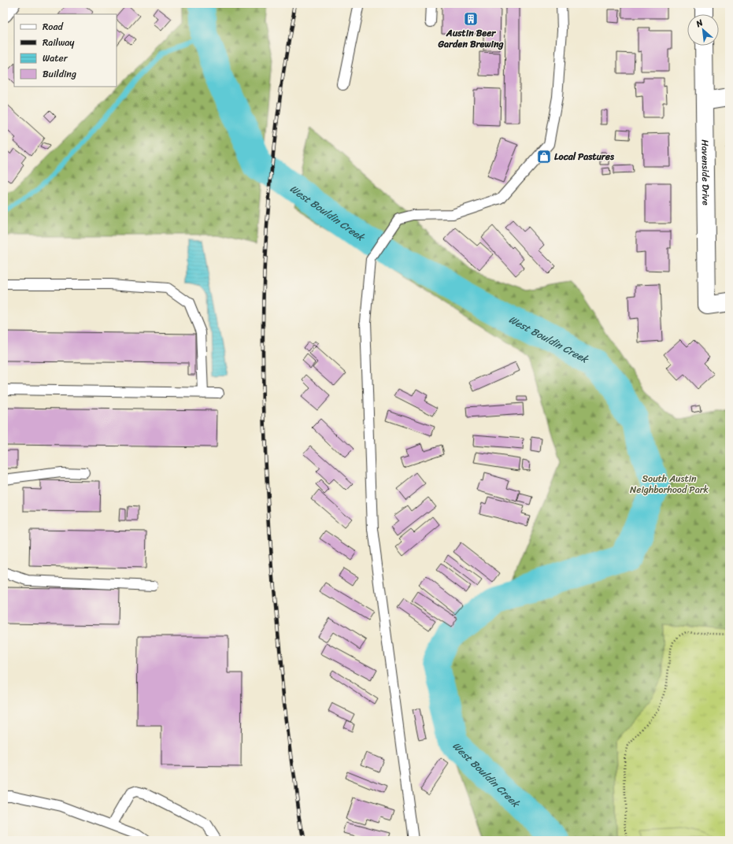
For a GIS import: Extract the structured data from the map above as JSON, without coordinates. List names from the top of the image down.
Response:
{
  "streets": {
    "street": ["Havenside Drive"]
  },
  "water": ["West Bouldin Creek"],
  "parks": ["South Austin Neighborhood Park"],
  "places": {
    "building": ["Austin Beer Garden Brewing"],
    "shop": ["Local Pastures"]
  },
  "legend": [
    "Road",
    "Railway",
    "Water",
    "Building"
  ],
  "north": "top left"
}
